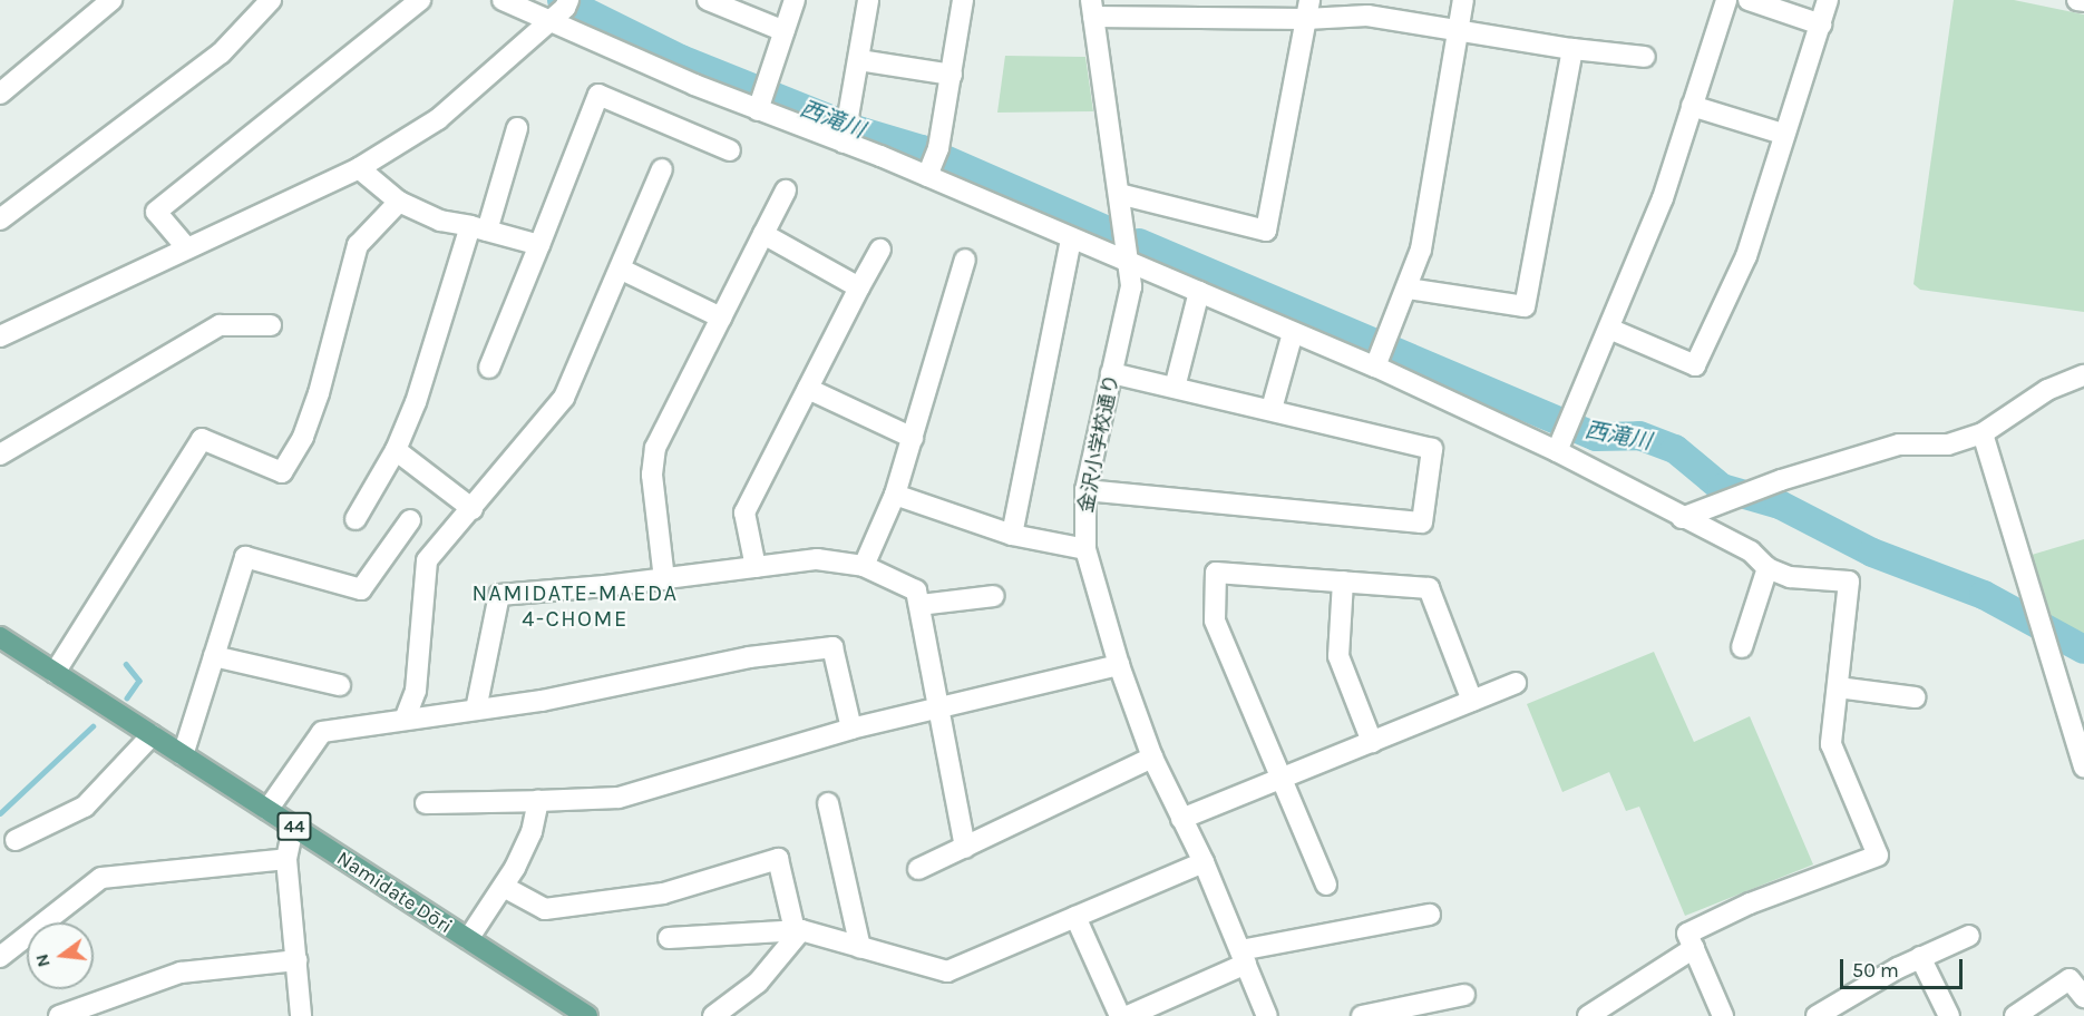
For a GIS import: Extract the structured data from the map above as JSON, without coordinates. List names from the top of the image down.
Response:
{
  "streets": {
    "main road": ["44", "Namidate Dōri"],
    "street": ["金沢小学校通り"]
  },
  "districts": ["NAMIDATE-MAEDA 4-CHOME"],
  "water": ["西滝川"],
  "scale_bar": "50 m",
  "north": "left"
}
